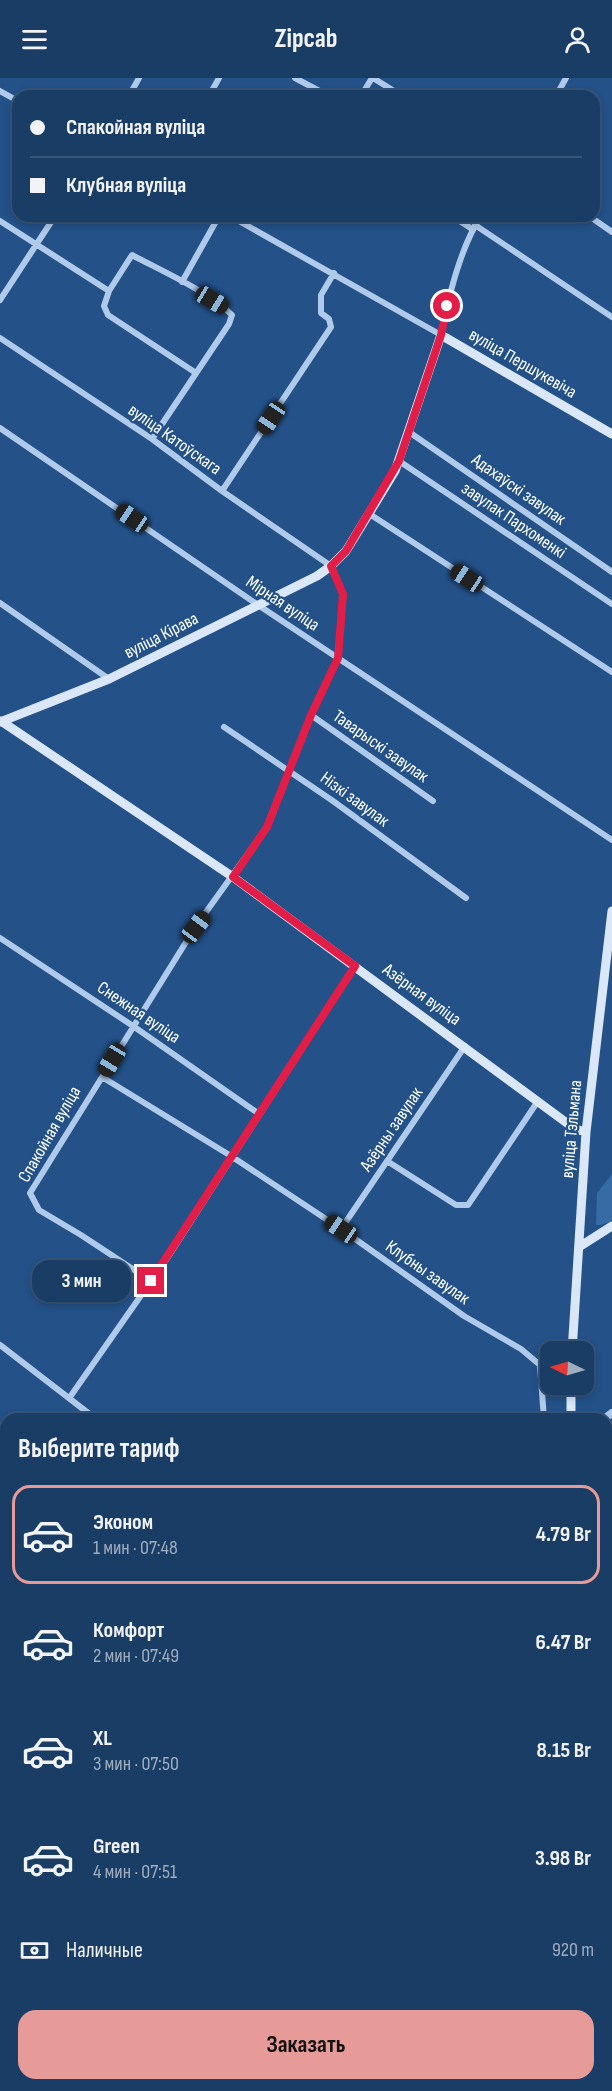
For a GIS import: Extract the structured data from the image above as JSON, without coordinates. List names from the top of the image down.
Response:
{
  "streets": {
    "main road": [
      "вуліца Першукевіча",
      "вуліца Кірава",
      "Азёрная вуліца",
      "вуліца Тэльмана"
    ],
    "street": [
      "вуліца Катоўскага",
      "Адахаўскі завулак",
      "завулак Пархоменкі",
      "Мірная вуліца",
      "Таварыскі завулак",
      "Нізкі завулак",
      "Снежная вуліца",
      "Азёрны завулак",
      "Спакойная вуліца",
      "Клубны завулак"
    ]
  },
  "crossings": [
    ["вуліца Катоўскага", "вуліца Кірава"],
    ["вуліца Катоўскага", "Спакойная вуліца"],
    ["Мірная вуліца", "вуліца Кірава"],
    ["Мірная вуліца", "Спакойная вуліца"],
    ["вуліца Кірава", "Азёрная вуліца"],
    ["вуліца Кірава", "Спакойная вуліца"],
    ["Таварыскі завулак", "Спакойная вуліца"],
    ["Нізкі завулак", "Спакойная вуліца"],
    ["Азёрная вуліца", "Азёрны завулак"],
    ["Азёрная вуліца", "вуліца Тэльмана"],
    ["Азёрная вуліца", "Спакойная вуліца"],
    ["Снежная вуліца", "Спакойная вуліца"],
    ["Азёрны завулак", "Клубны завулак"],
    ["Спакойная вуліца", "Клубны завулак"]
  ],
  "north": "left",
  "page": {
    "header": "Zipcab",
    "banner": ["Спакойная вуліца", "Клубная вуліца"],
    "bubble": "3 мин",
    "heading": "Выберите тариф",
    "list": [
      {
        "name": "Эконом",
        "note": "1 мин · 07:48",
        "value": "4.79 Br"
      },
      {
        "name": "Комфорт",
        "note": "2 мин · 07:49",
        "value": "6.47 Br"
      },
      {
        "name": "XL",
        "note": "3 мин · 07:50",
        "value": "8.15 Br"
      },
      {
        "name": "Green",
        "note": "4 мин · 07:51",
        "value": "3.98 Br"
      }
    ],
    "pay": ["Наличные", "920 m"],
    "buttons": "Заказать"
  }
}
